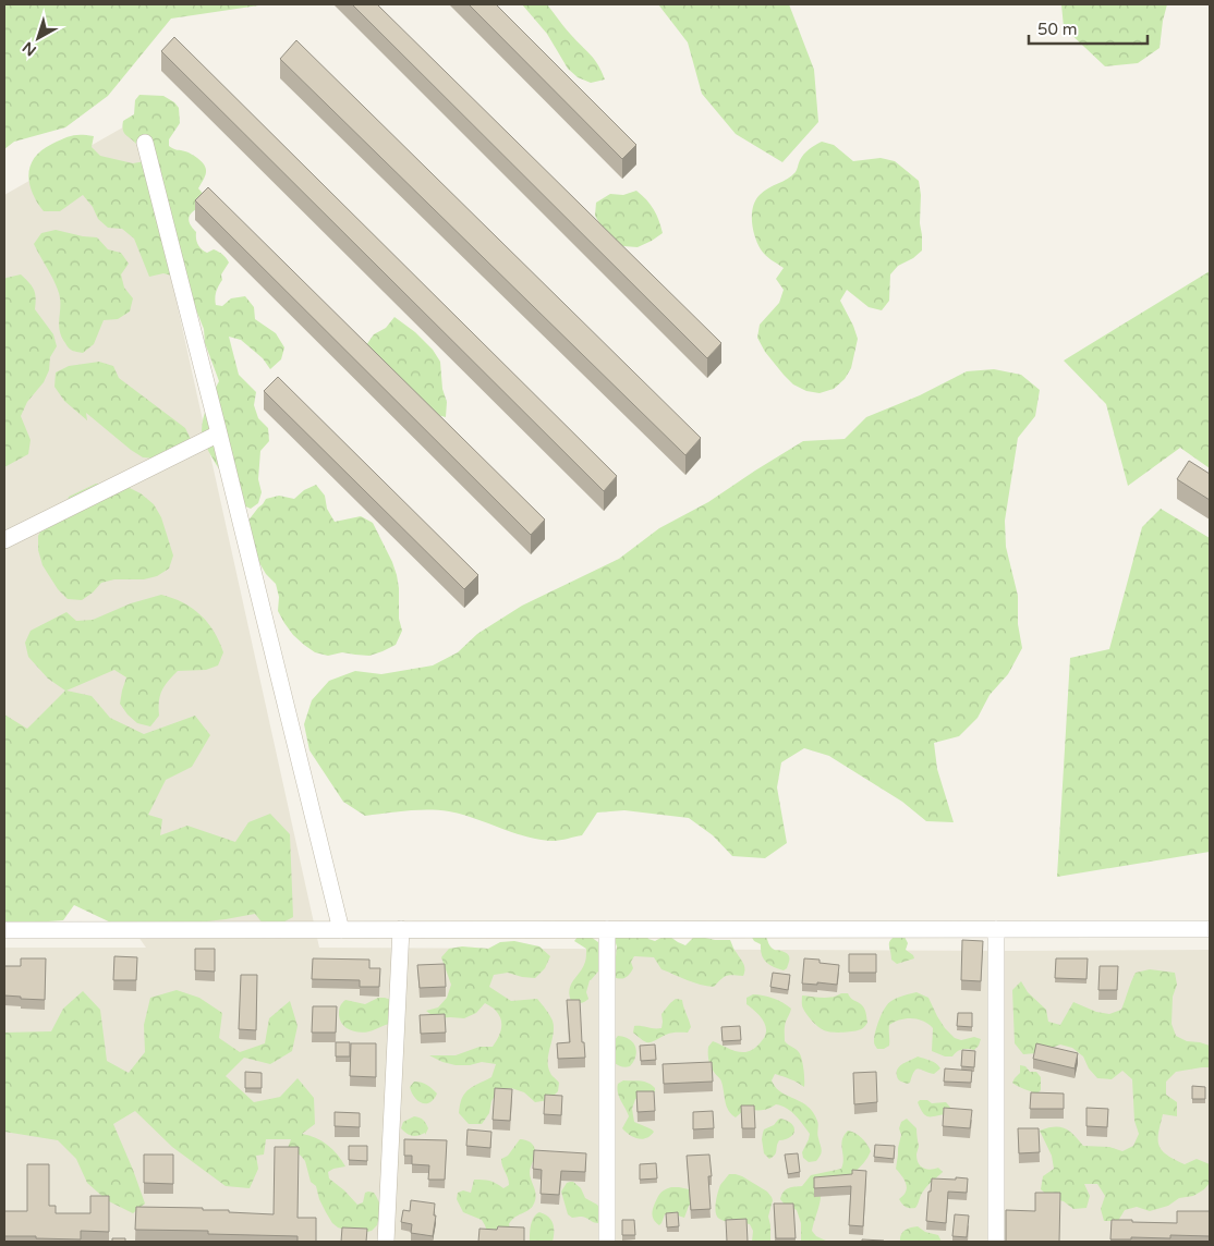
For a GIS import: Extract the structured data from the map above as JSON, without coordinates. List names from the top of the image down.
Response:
{
  "scale_bar": "50 m",
  "north": "bottom left"
}
